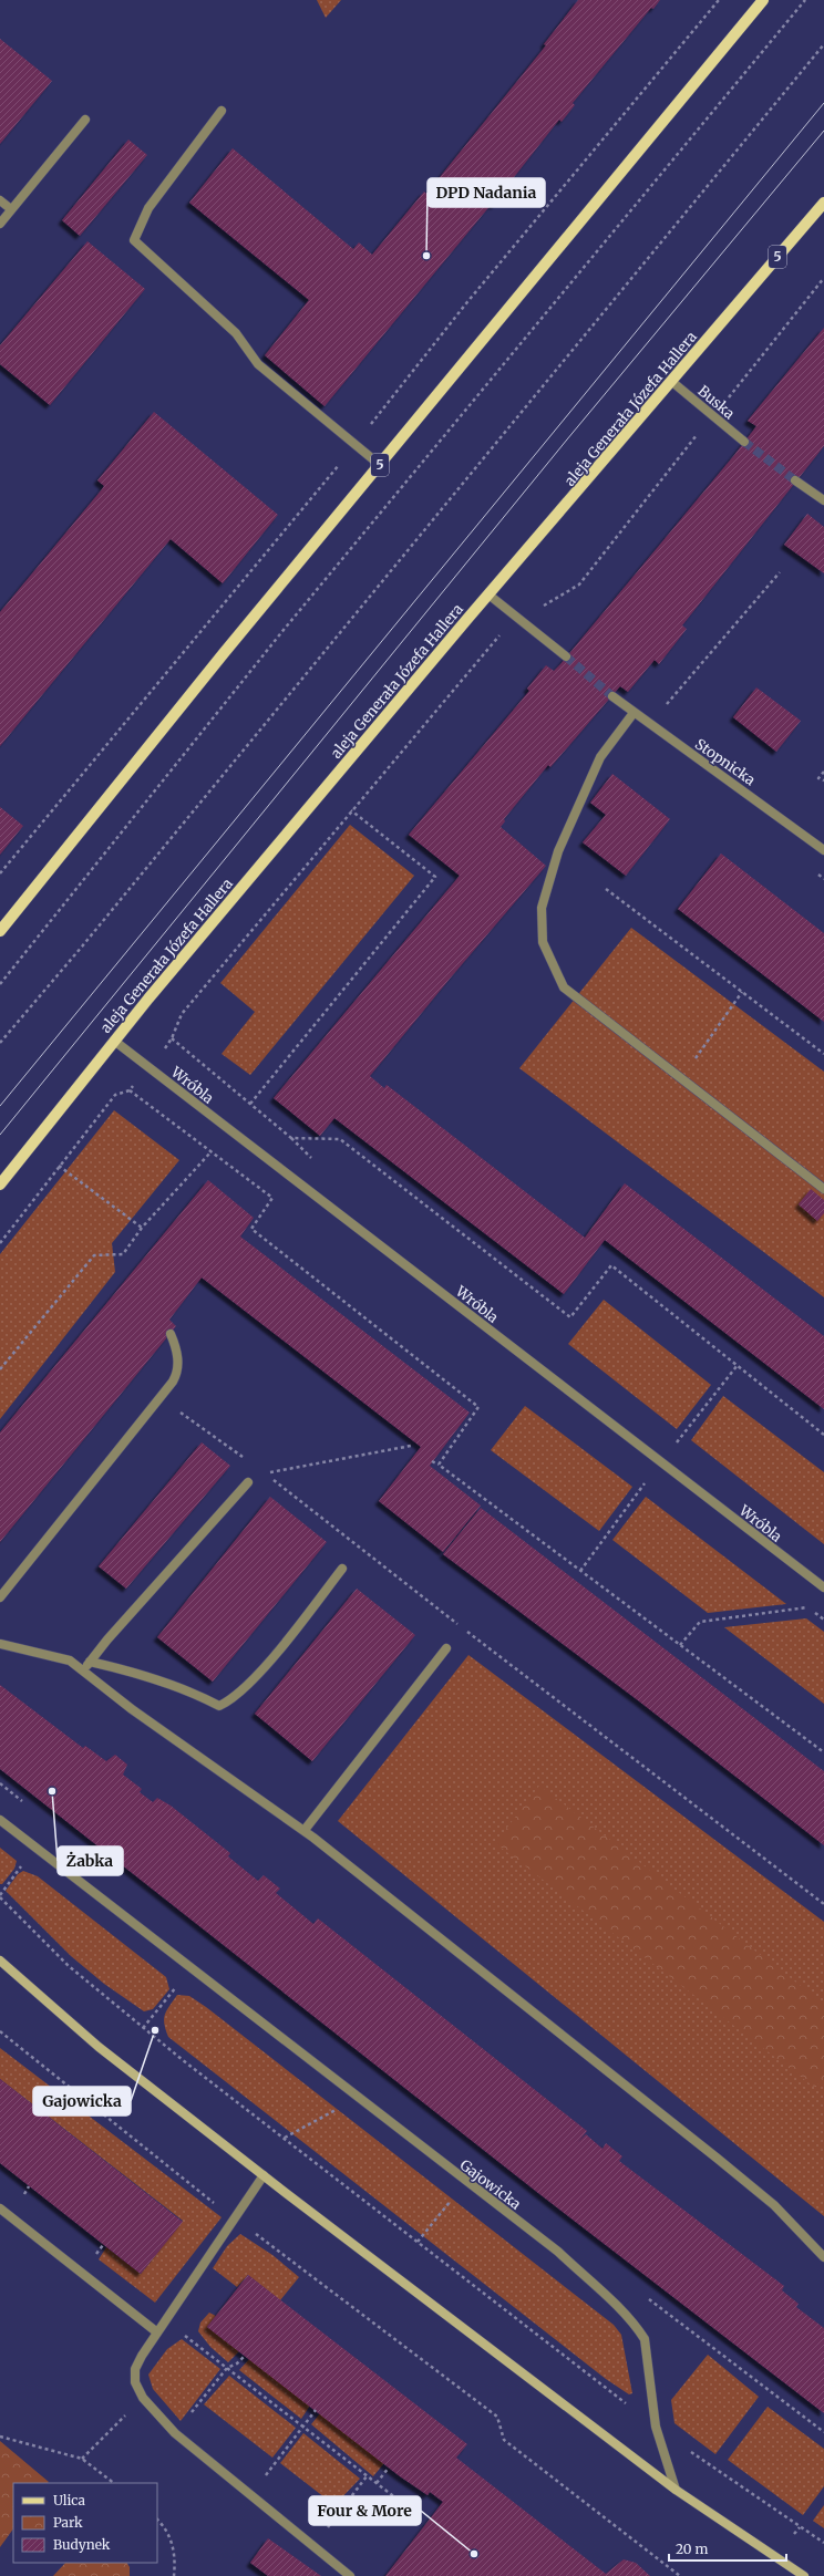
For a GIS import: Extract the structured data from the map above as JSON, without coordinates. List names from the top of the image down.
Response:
{
  "streets": {
    "main road": ["5", "aleja Generała Józefa Hallera"],
    "street": [
      "Buska",
      "Stopnicka",
      "Wróbla",
      "Gajowicka"
    ]
  },
  "crossings": [
    ["Buska", "aleja Generała Józefa Hallera"],
    ["aleja Generała Józefa Hallera", "Wróbla"]
  ],
  "places": [
    "DPD Nadania",
    "Żabka",
    "Gajowicka",
    "Four & More"
  ],
  "legend": ["Ulica", "Park", "Budynek"],
  "scale_bar": "20 m"
}
